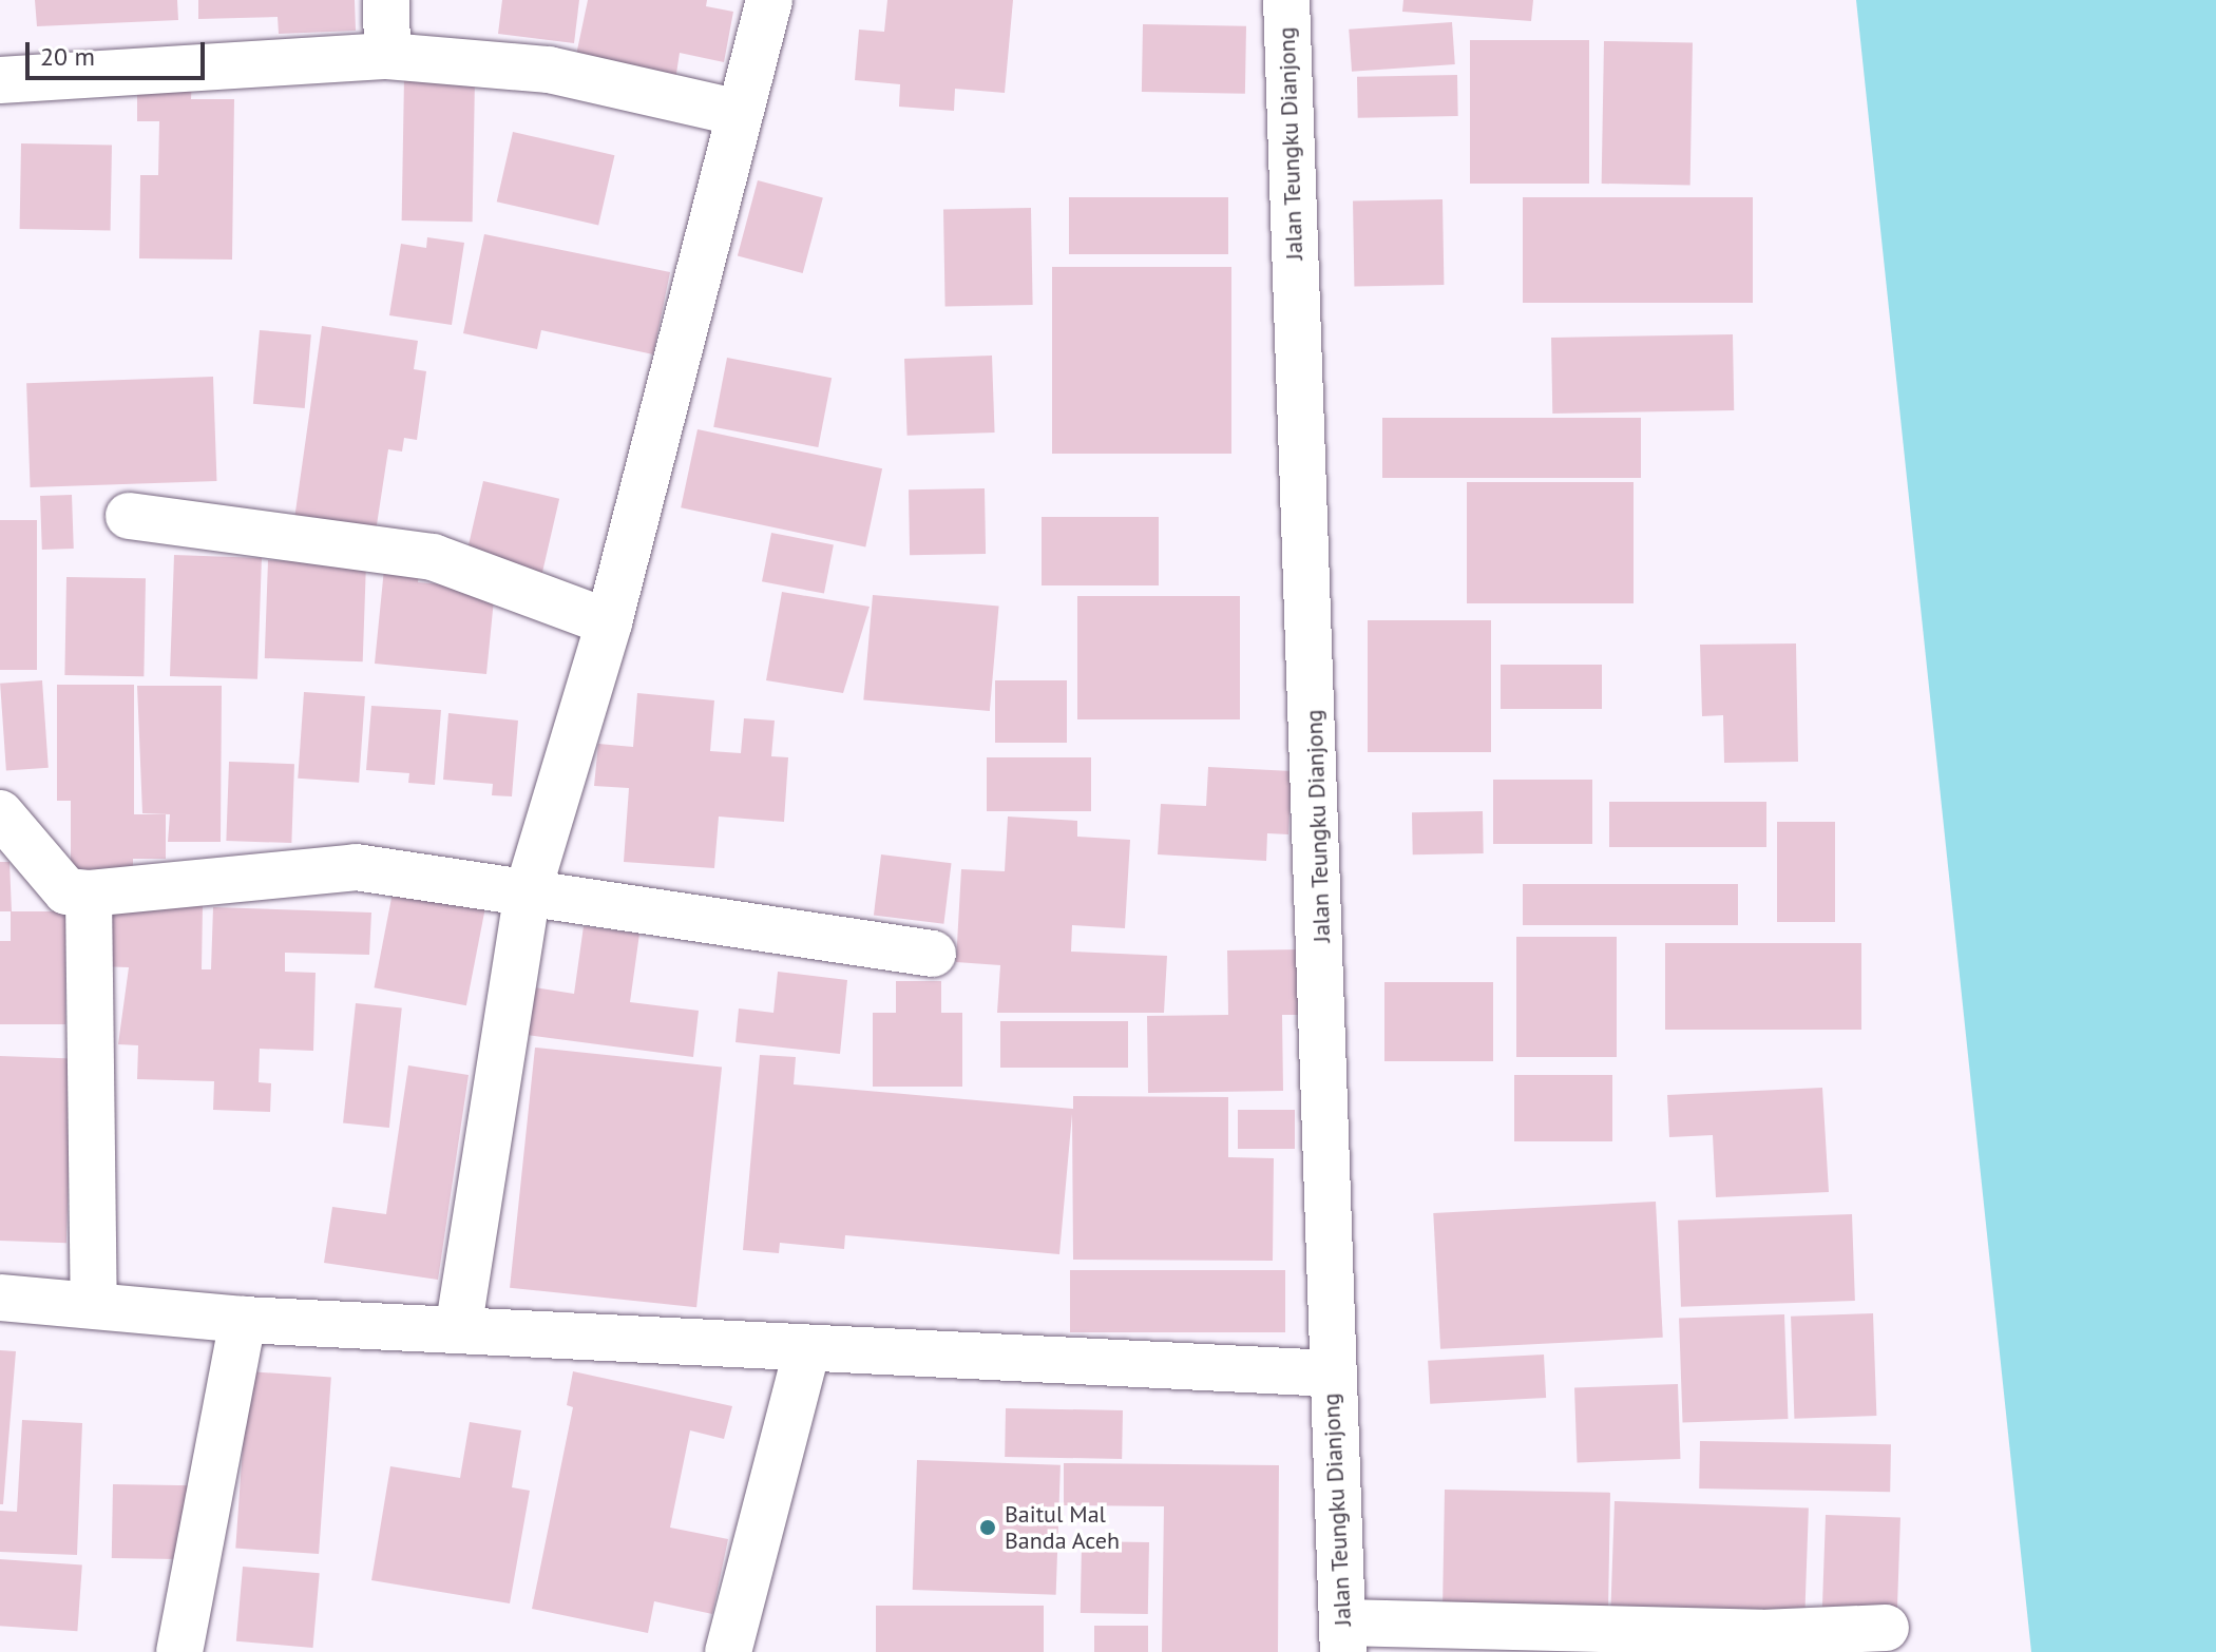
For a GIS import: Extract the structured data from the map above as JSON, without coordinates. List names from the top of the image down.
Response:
{
  "streets": {
    "street": ["Jalan Teungku Dianjong"]
  },
  "places": ["Baitul Mal Banda Aceh"],
  "scale_bar": "20 m"
}
